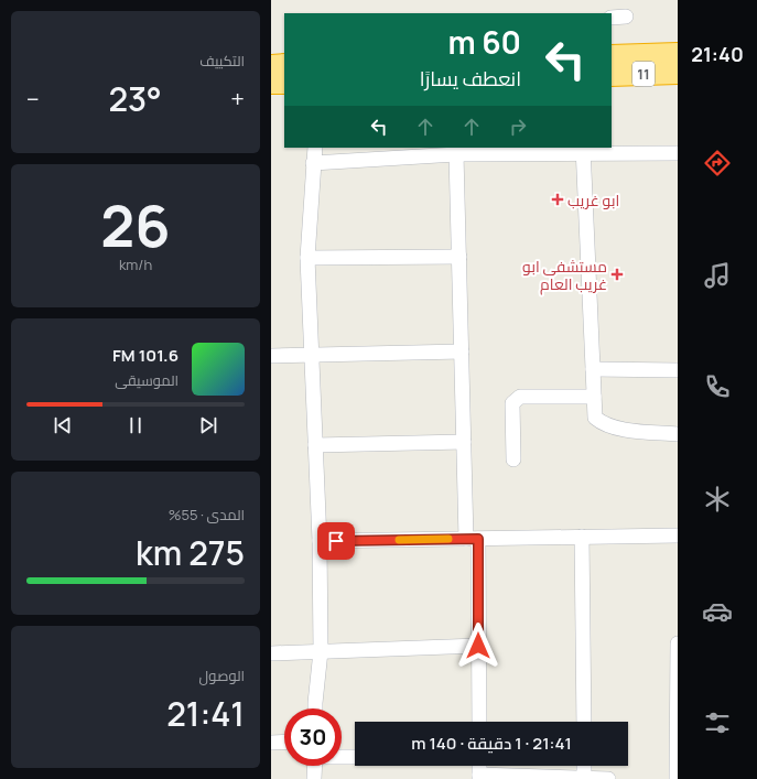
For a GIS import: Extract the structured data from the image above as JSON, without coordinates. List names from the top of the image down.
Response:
{
  "streets": {
    "highway": ["11"]
  },
  "places": {
    "health": ["ابو غريب", "مستشفى ابو غريب العام"]
  },
  "page": {
    "tabs": "21:40",
    "tile": [
      "التكييف",
      ["26", "km/h"],
      ["المدى · 55%", "275 km"],
      ["الوصول", "21:41"]
    ],
    "turn": ["60 m", "انعطف يسارًا"],
    "heat": ["−", "23°", "+"],
    "song": ["101.6 FM", "الموسيقى"],
    "limit": "30",
    "trip": "21:41 · 1 دقيقة · 140 m"
  }
}
